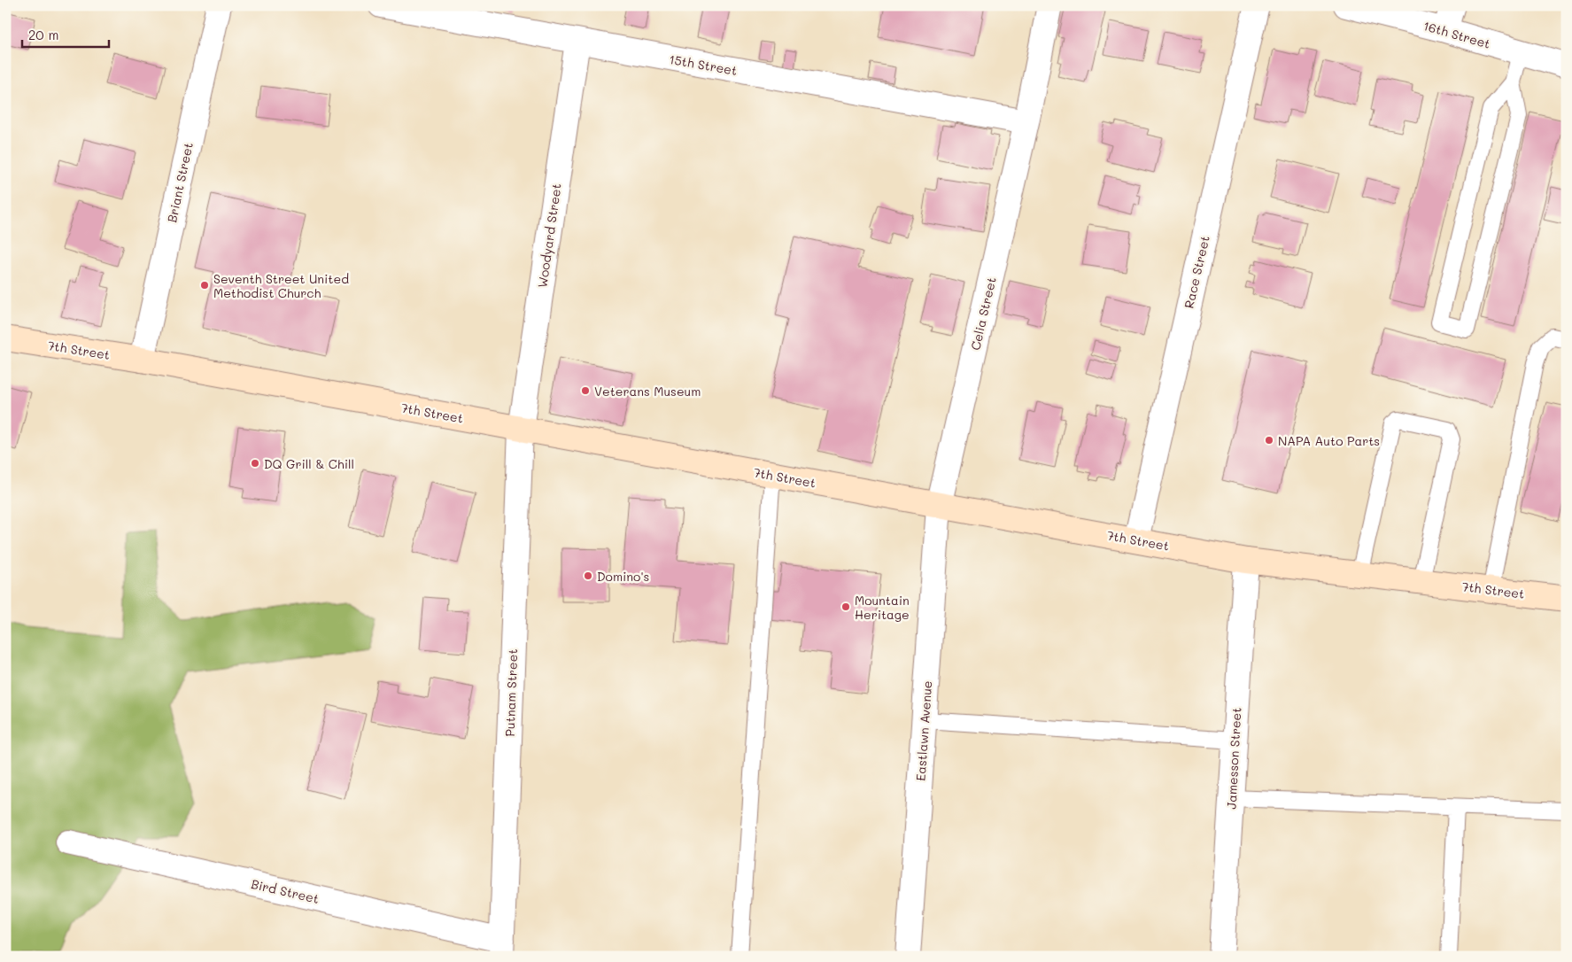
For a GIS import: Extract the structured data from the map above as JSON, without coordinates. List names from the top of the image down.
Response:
{
  "streets": {
    "main road": ["7th Street"],
    "street": [
      "16th Street",
      "15th Street",
      "Briant Street",
      "Woodyard Street",
      "Race Street",
      "Celia Street",
      "Putnam Street",
      "Eastlawn Avenue",
      "Jamesson Street",
      "Bird Street"
    ]
  },
  "crossings": [
    ["15th Street", "Woodyard Street"],
    ["15th Street", "Celia Street"],
    ["Briant Street", "7th Street"],
    ["Woodyard Street", "7th Street"],
    ["Woodyard Street", "Putnam Street"],
    ["Race Street", "7th Street"],
    ["Celia Street", "7th Street"],
    ["Celia Street", "Eastlawn Avenue"],
    ["7th Street", "Putnam Street"],
    ["7th Street", "Eastlawn Avenue"],
    ["7th Street", "Jamesson Street"],
    ["Putnam Street", "Bird Street"]
  ],
  "places": [
    "Seventh Street United Methodist Church",
    "Veterans Museum",
    "NAPA Auto Parts",
    "DQ Grill & Chill",
    "Domino's",
    "Mountain Heritage"
  ],
  "scale_bar": "20 m"
}
